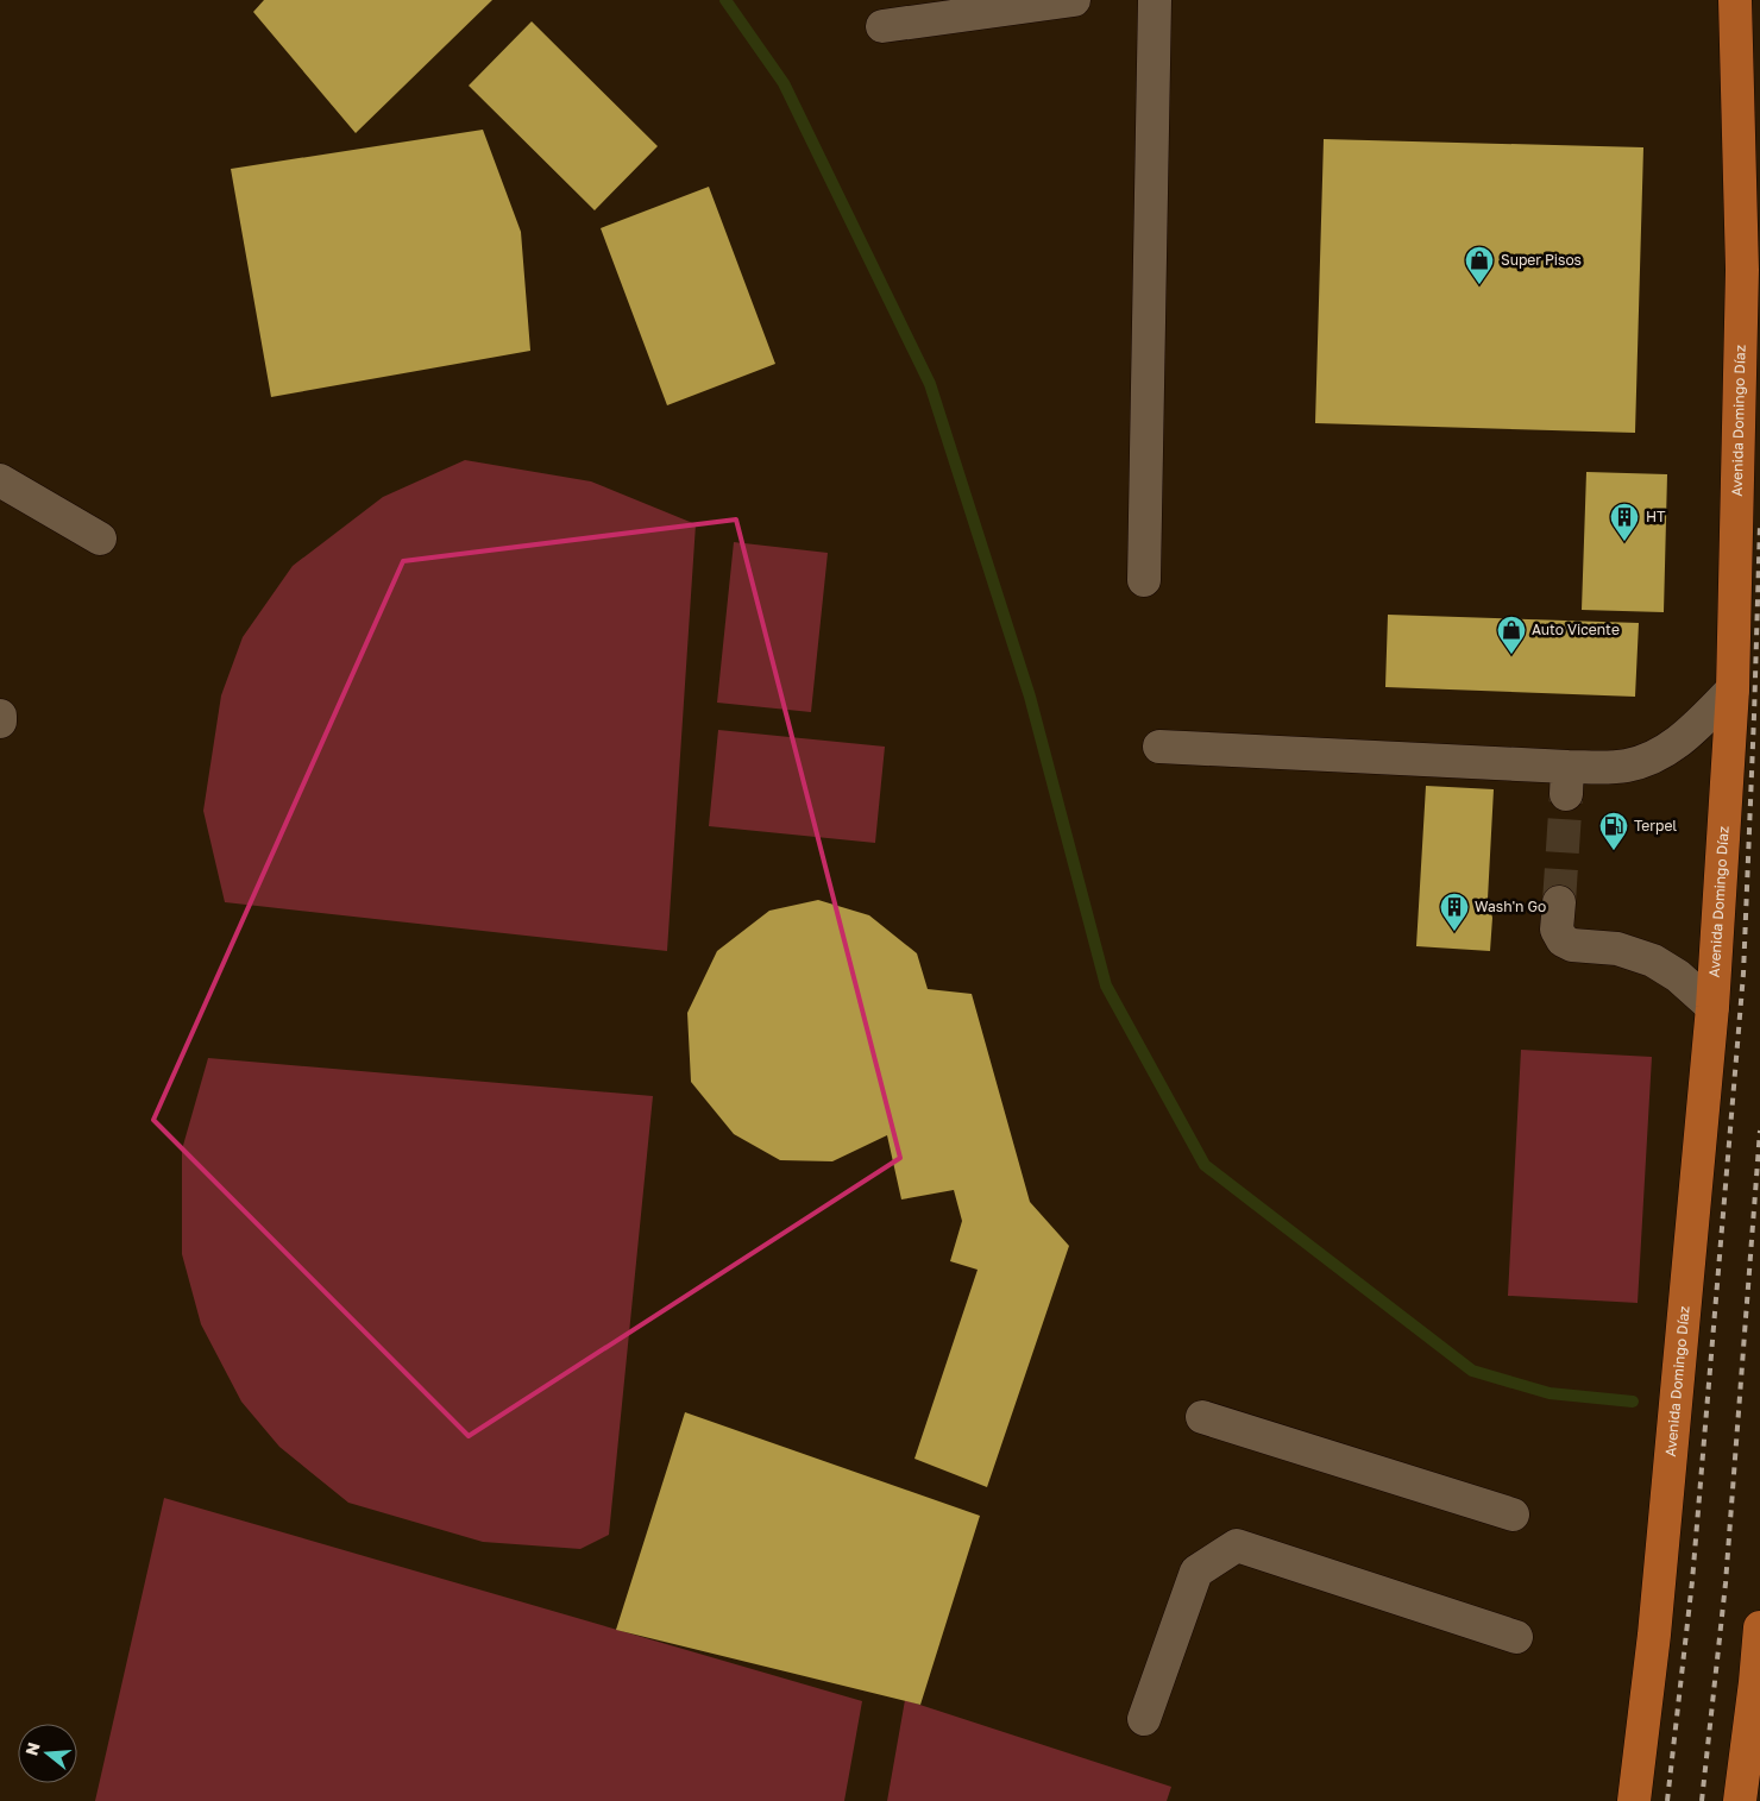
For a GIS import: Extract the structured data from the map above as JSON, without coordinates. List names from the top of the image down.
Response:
{
  "streets": {
    "main road": ["Avenida Domingo Díaz"]
  },
  "places": {
    "shop": ["Super Pisos", "Auto Vicente"],
    "building": ["HT", "Wash'n Go"],
    "fuel station": ["Terpel"]
  },
  "north": "left"
}
